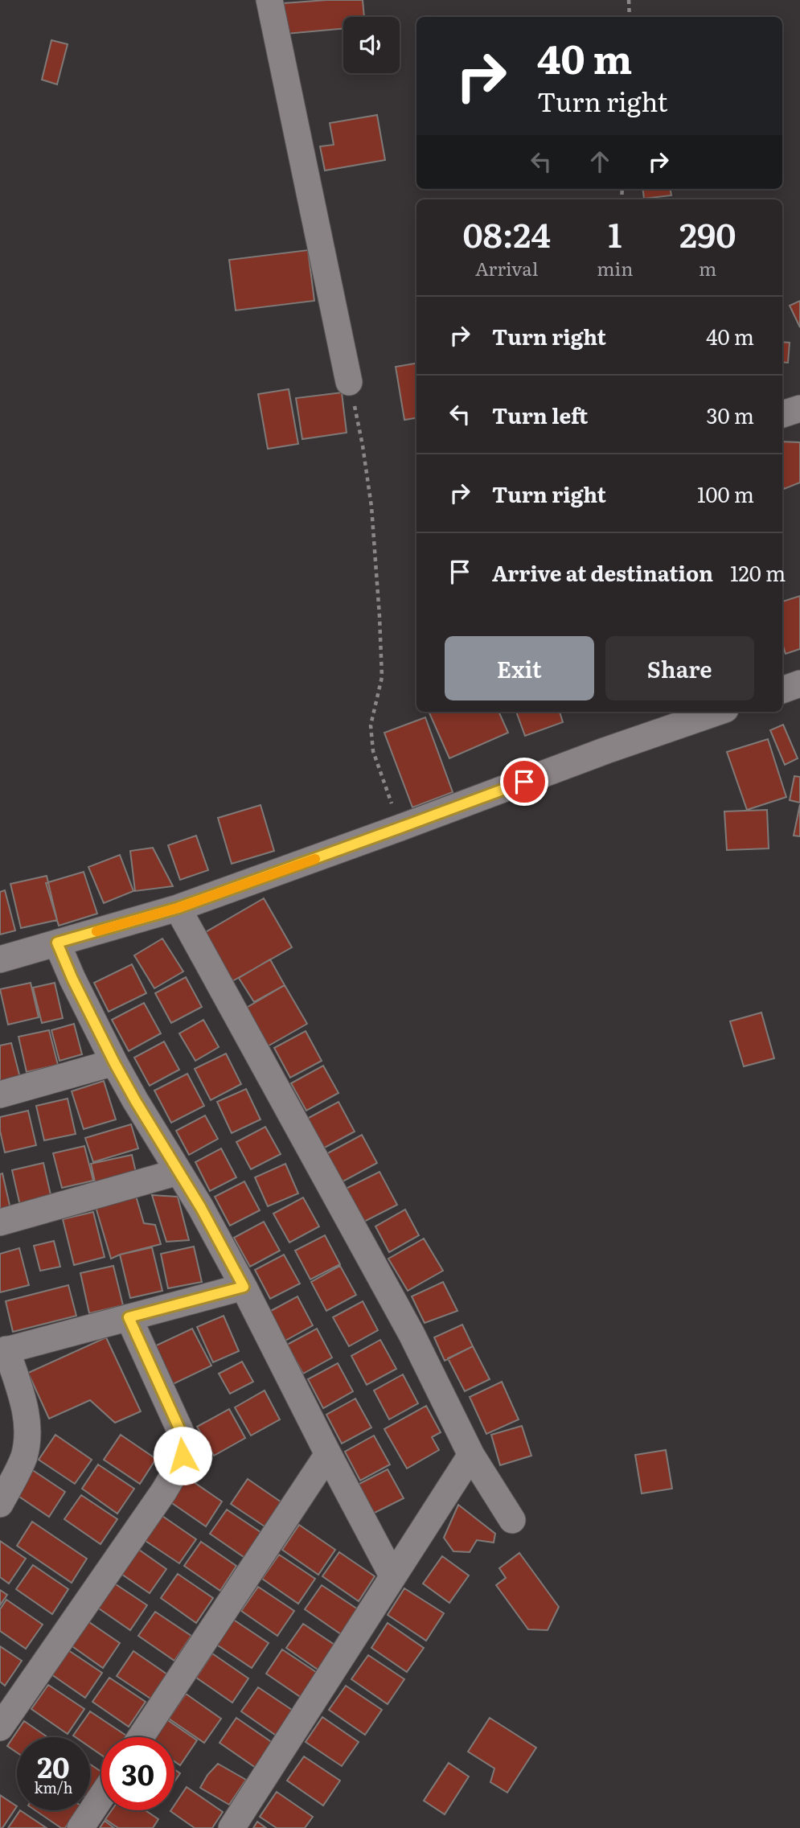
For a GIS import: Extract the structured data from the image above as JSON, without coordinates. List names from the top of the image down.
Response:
{
  "page": {
    "turn": ["40 m", "Turn right"],
    "eta": [
      "08:24",
      "Arrival",
      "1",
      "min",
      "290",
      "m"
    ],
    "list": [
      {
        "name": "Turn right",
        "value": "40 m"
      },
      {
        "name": "Turn left",
        "value": "30 m"
      },
      {
        "name": "Turn right",
        "value": "100 m"
      },
      {
        "name": "Arrive at destination",
        "value": "120 m"
      }
    ],
    "buttons": ["Exit", "Share"],
    "speed": "20 km/h",
    "limit": "30"
  }
}
